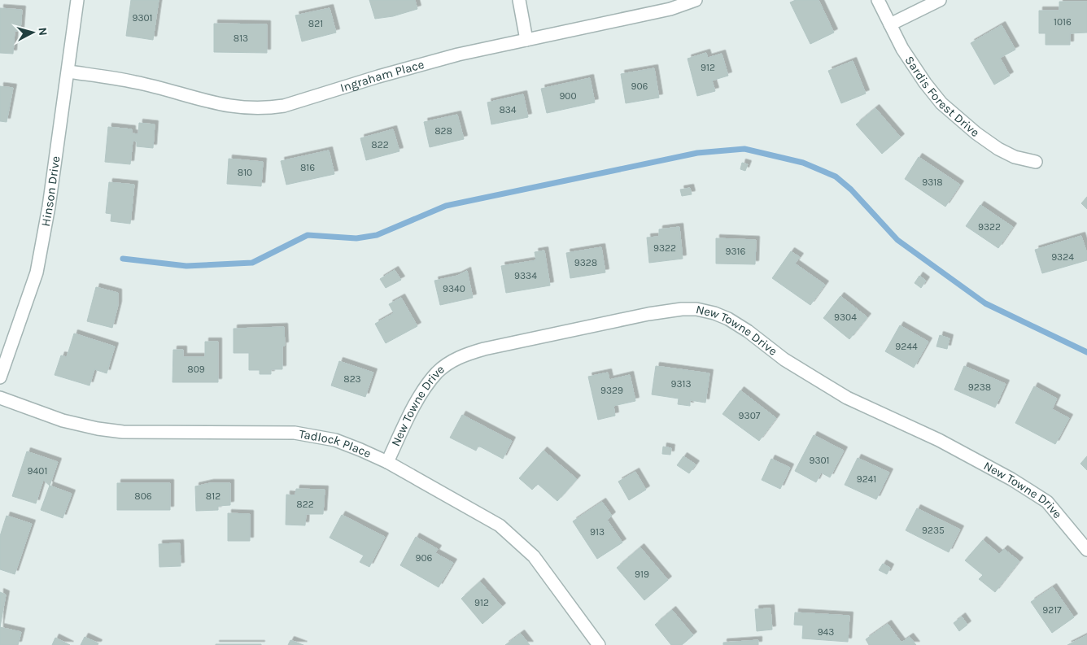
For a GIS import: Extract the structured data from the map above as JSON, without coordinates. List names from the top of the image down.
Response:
{
  "streets": {
    "street": [
      "Ingraham Place",
      "Sardis Forest Drive",
      "Hinson Drive",
      "New Towne Drive",
      "Tadlock Place"
    ]
  },
  "crossings": [
    ["Ingraham Place", "Hinson Drive"],
    ["New Towne Drive", "Tadlock Place"]
  ],
  "house_numbers": [
    "9301",
    "1016",
    "821",
    "813",
    "912",
    "906",
    "900",
    "834",
    "828",
    "822",
    "816",
    "810",
    "9318",
    "9322",
    "9322",
    "9316",
    "9324",
    "9328",
    "9334",
    "9340",
    "9304",
    "9244",
    "809",
    "823",
    "9313",
    "9238",
    "9329",
    "9307",
    "9301",
    "9401",
    "9241",
    "806",
    "812",
    "822",
    "9235",
    "913",
    "906",
    "919",
    "912",
    "9217",
    "943"
  ],
  "north": "right"
}
